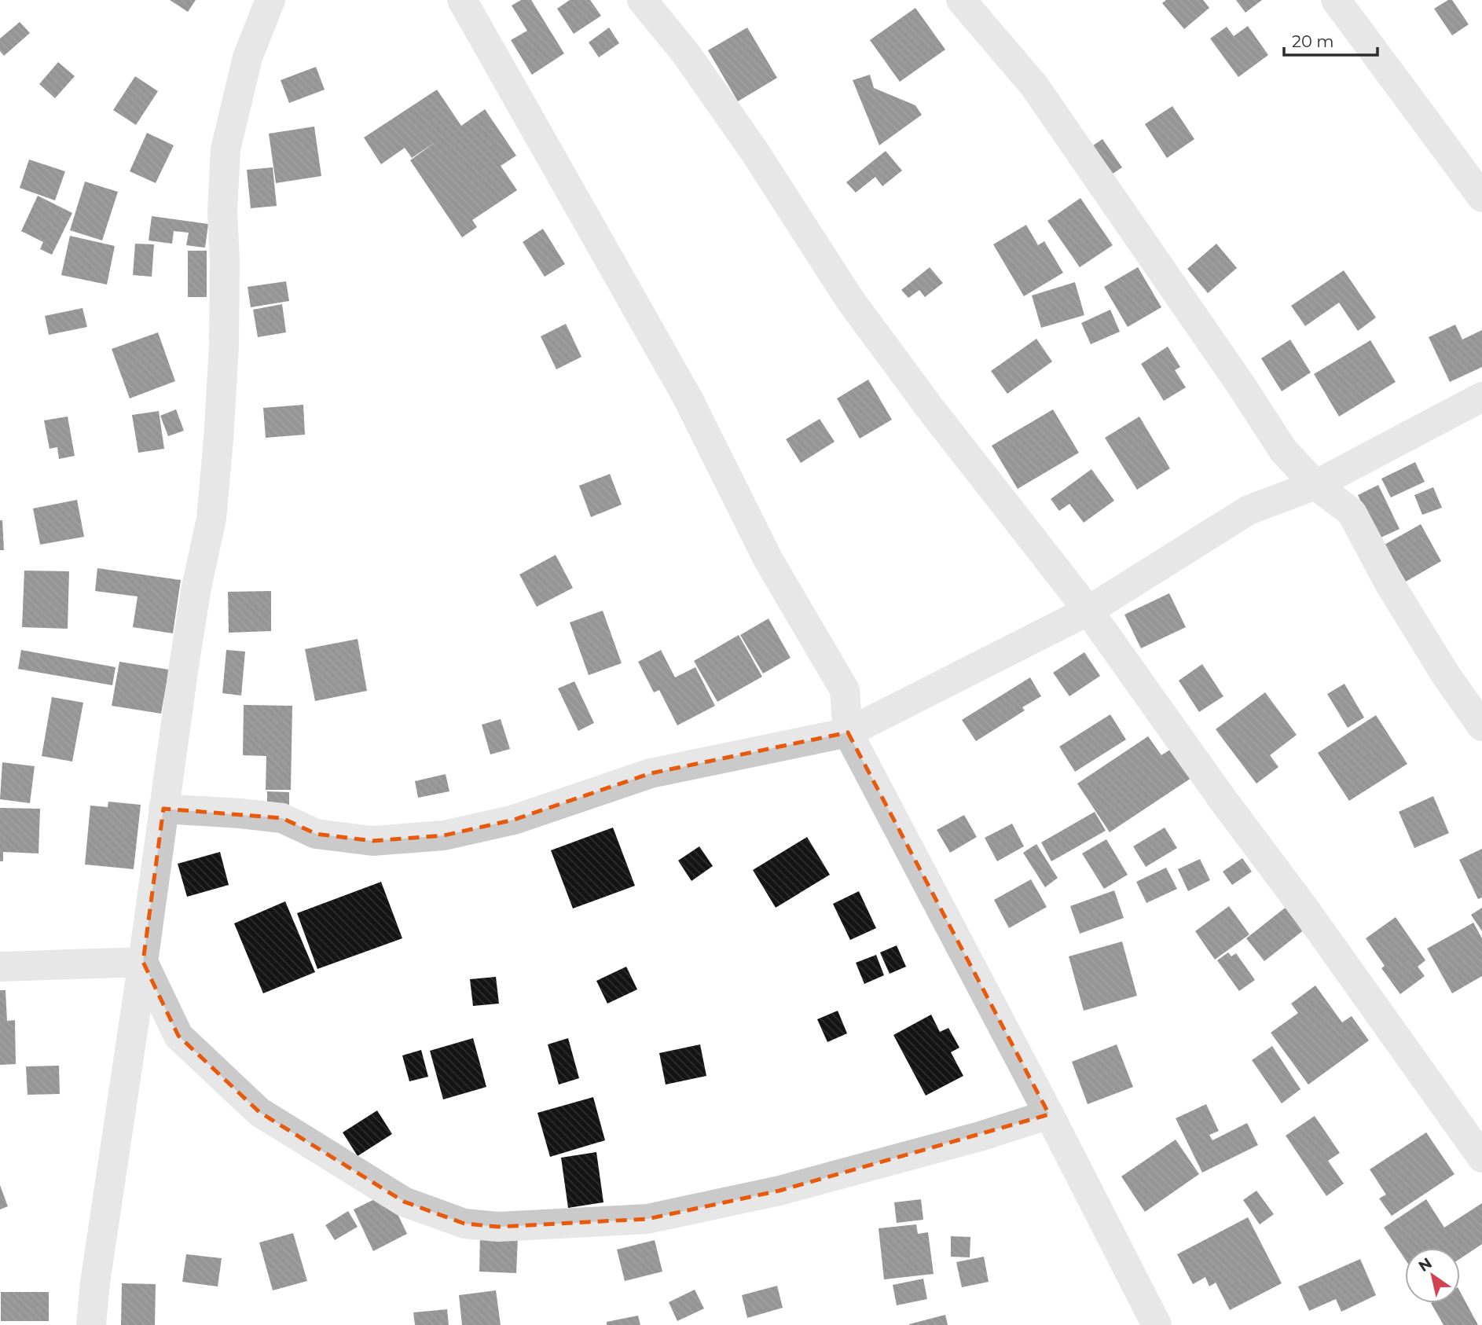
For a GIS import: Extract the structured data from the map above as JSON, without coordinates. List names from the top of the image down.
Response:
{
  "scale_bar": "20 m",
  "north": "top left"
}
